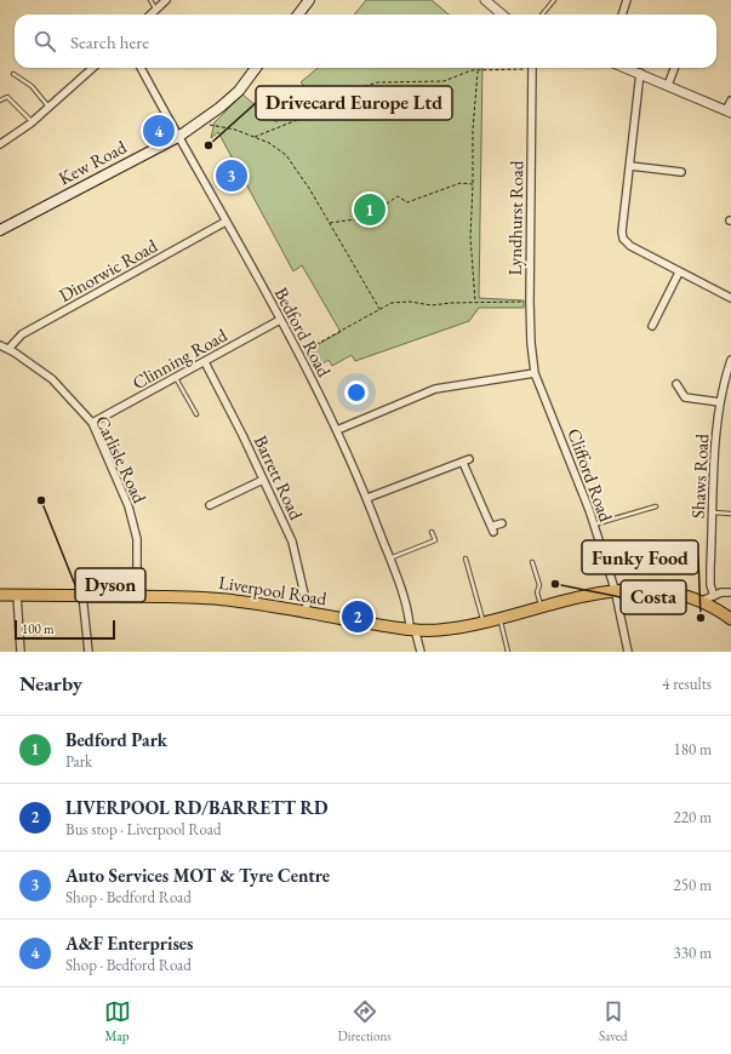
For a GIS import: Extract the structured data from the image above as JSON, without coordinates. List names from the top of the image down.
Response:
{
  "streets": {
    "main road": ["Kew Road", "Liverpool Road"],
    "street": [
      "Lyndhurst Road",
      "Dinorwic Road",
      "Bedford Road",
      "Clinning Road",
      "Carlisle Road",
      "Clifford Road",
      "Shaws Road",
      "Barrett Road"
    ]
  },
  "crossings": [
    ["Kew Road", "Bedford Road"],
    ["Lyndhurst Road", "Clifford Road"],
    ["Dinorwic Road", "Bedford Road"],
    ["Dinorwic Road", "Carlisle Road"],
    ["Bedford Road", "Clinning Road"],
    ["Bedford Road", "Liverpool Road"],
    ["Clinning Road", "Carlisle Road"],
    ["Clinning Road", "Barrett Road"],
    ["Carlisle Road", "Liverpool Road"],
    ["Clifford Road", "Liverpool Road"],
    ["Barrett Road", "Liverpool Road"]
  ],
  "places": [
    "Drivecard Europe Ltd",
    "Dyson",
    "Costa",
    "Funky Food"
  ],
  "scale_bar": "100 m",
  "page": {
    "search": "Search here",
    "pins": [
      "4",
      "3",
      "1",
      "2"
    ],
    "scale": "100 m",
    "heading": ["Nearby", "4 results"],
    "list": [
      {
        "mark": "1",
        "name": "Bedford Park",
        "note": "Park",
        "value": "180 m"
      },
      {
        "mark": "2",
        "name": "LIVERPOOL RD/BARRETT RD",
        "note": "Bus stop · Liverpool Road",
        "value": "220 m"
      },
      {
        "mark": "3",
        "name": "Auto Services MOT & Tyre Centre",
        "note": "Shop · Bedford Road",
        "value": "250 m"
      },
      {
        "mark": "4",
        "name": "A&F Enterprises",
        "note": "Shop · Bedford Road",
        "value": "330 m"
      }
    ],
    "nav": ["Map", "Directions", "Saved"]
  }
}
